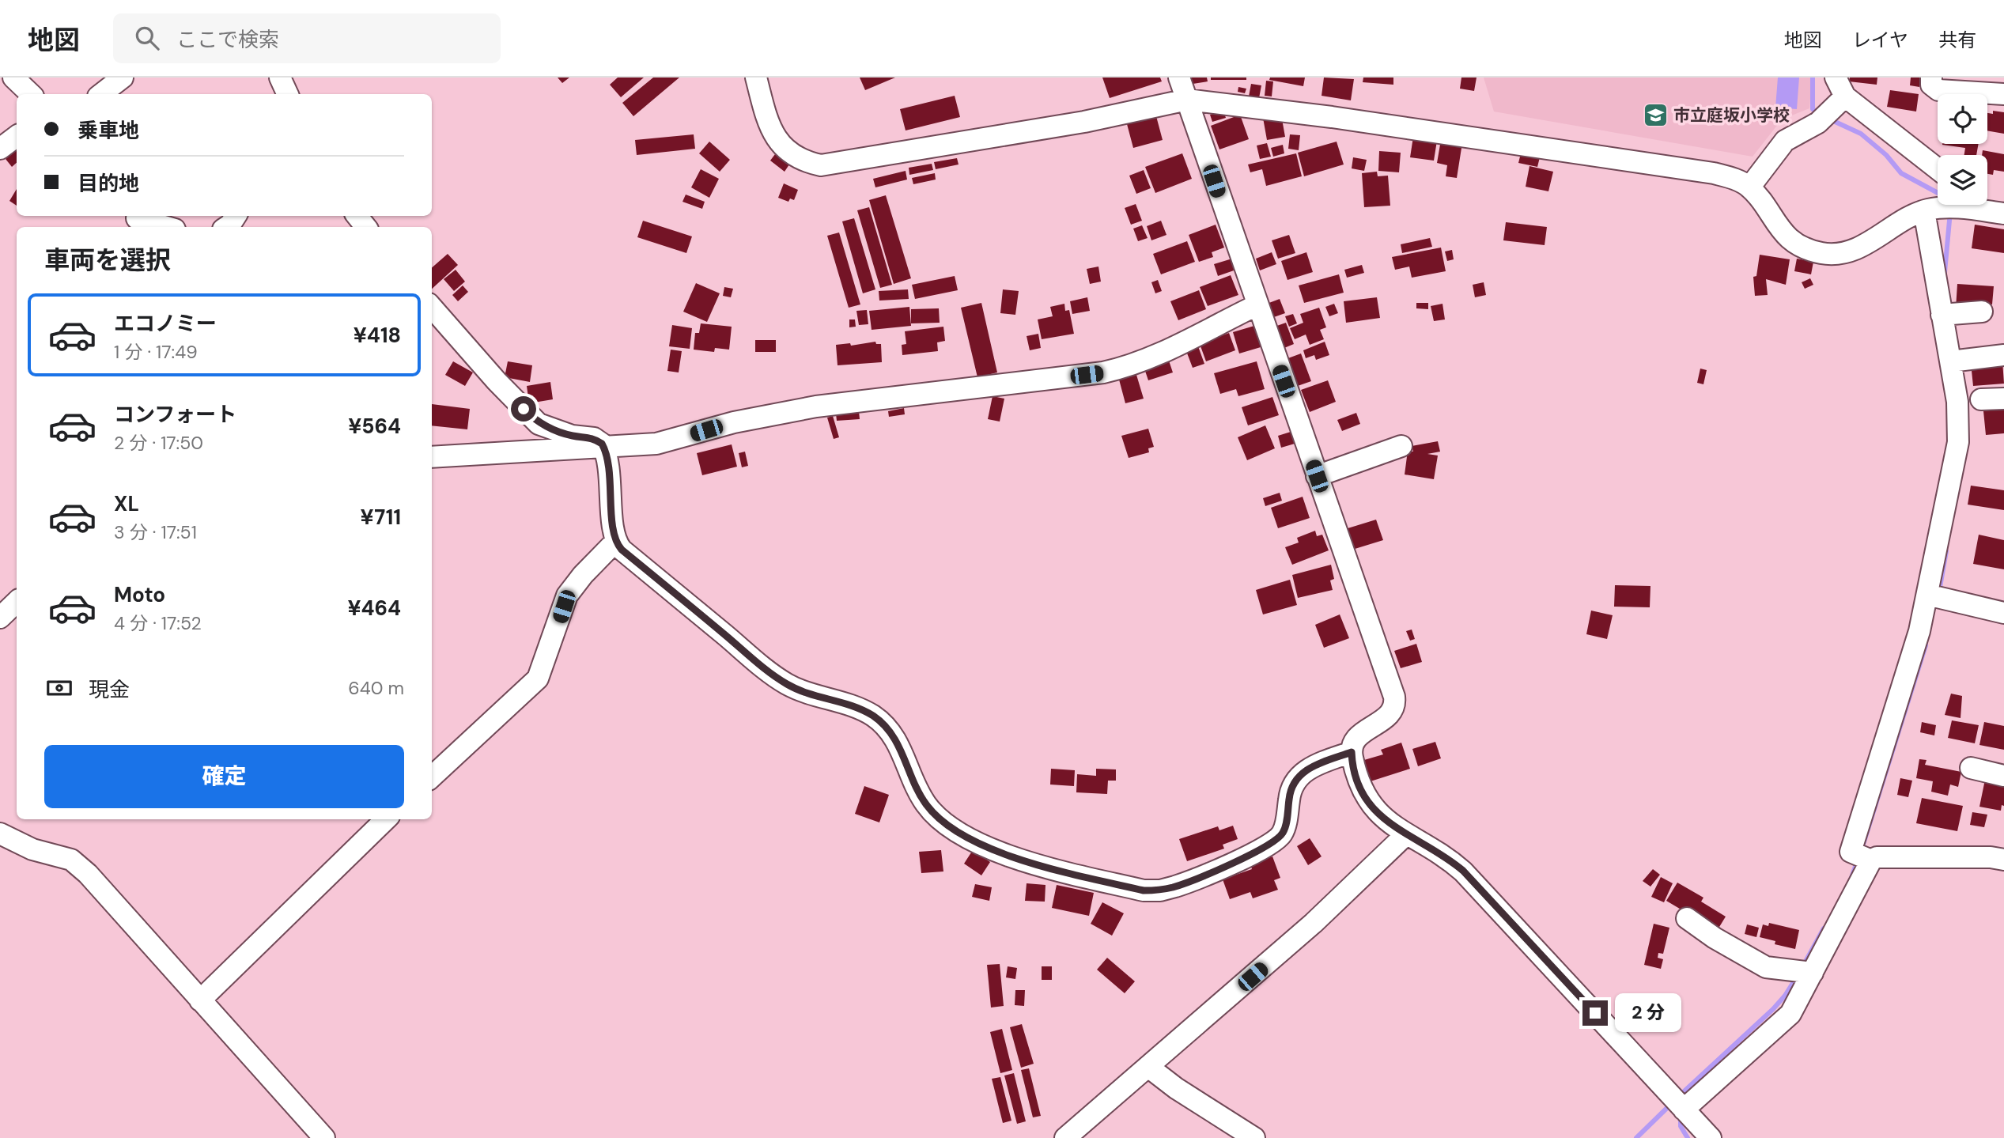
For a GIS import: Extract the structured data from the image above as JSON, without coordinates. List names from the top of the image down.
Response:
{
  "places": {
    "school or university": ["市立庭坂小学校"]
  },
  "page": {
    "header": "地図",
    "search": "ここで検索",
    "nav": ["地図", "レイヤ", "共有"],
    "banner": ["乗車地", "目的地"],
    "heading": "車両を選択",
    "list": [
      {
        "name": "エコノミー",
        "note": "1 分 · 17:49",
        "value": "¥418"
      },
      {
        "name": "コンフォート",
        "note": "2 分 · 17:50",
        "value": "¥564"
      },
      {
        "name": "XL",
        "note": "3 分 · 17:51",
        "value": "¥711"
      },
      {
        "name": "Moto",
        "note": "4 分 · 17:52",
        "value": "¥464"
      }
    ],
    "pay": ["現金", "640 m"],
    "buttons": "確定",
    "bubble": "2 分"
  }
}
